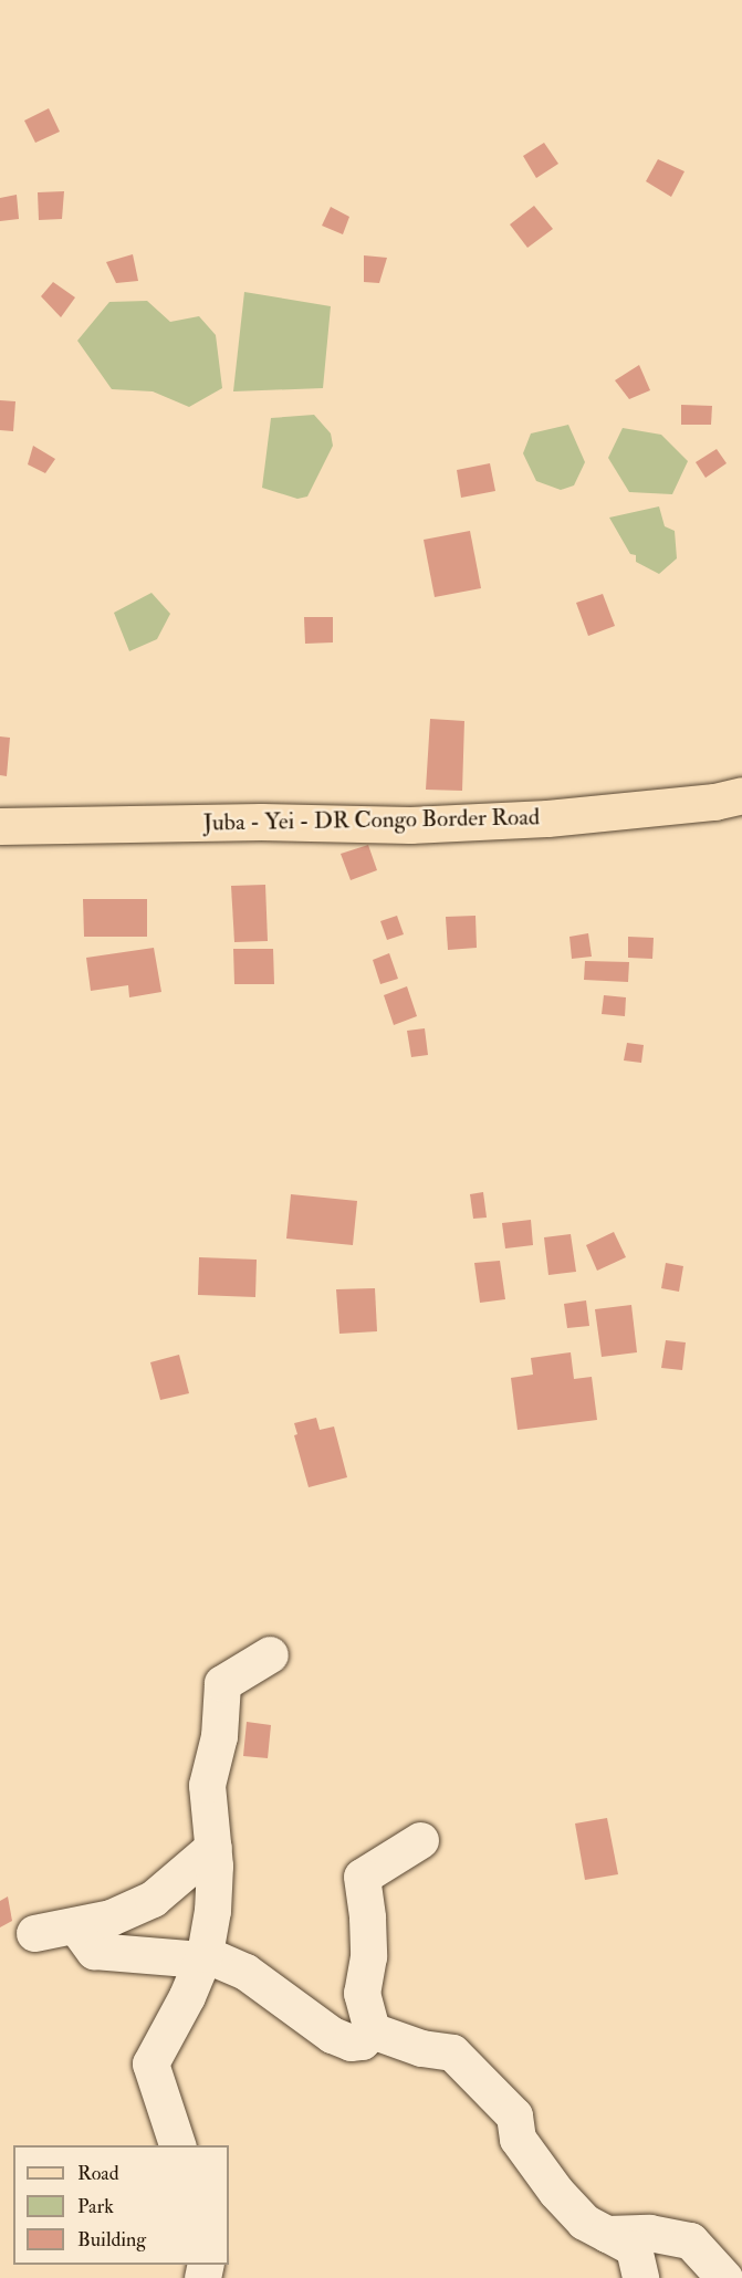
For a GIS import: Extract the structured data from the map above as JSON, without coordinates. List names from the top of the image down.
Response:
{
  "streets": {
    "main road": ["Juba - Yei - DR Congo Border Road"]
  },
  "legend": ["Road", "Park", "Building"]
}
